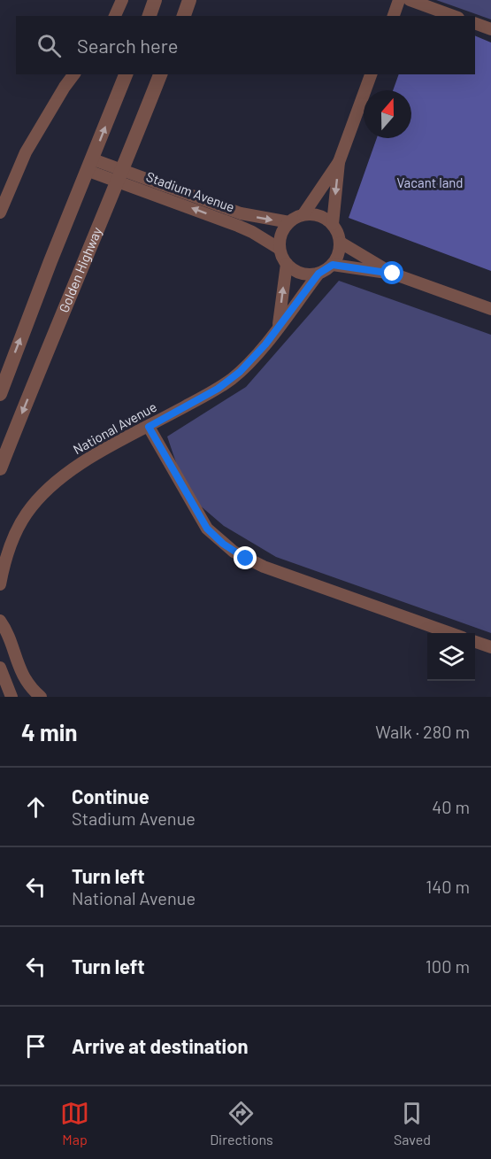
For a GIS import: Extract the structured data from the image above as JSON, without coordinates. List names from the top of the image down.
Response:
{
  "streets": {
    "street": ["Stadium Avenue", "Golden Highway", "National Avenue"]
  },
  "crossings": [
    ["Stadium Avenue", "Golden Highway"],
    ["Stadium Avenue", "National Avenue"]
  ],
  "parks": ["Vacant land"],
  "north": "top",
  "page": {
    "search": "Search here",
    "heading": ["4 min", "Walk · 280 m"],
    "list": [
      ["Continue", "Stadium Avenue", "40 m"],
      ["Turn left", "National Avenue", "140 m"],
      ["Turn left", "100 m"],
      "Arrive at destination"
    ],
    "nav": ["Map", "Directions", "Saved"]
  }
}
